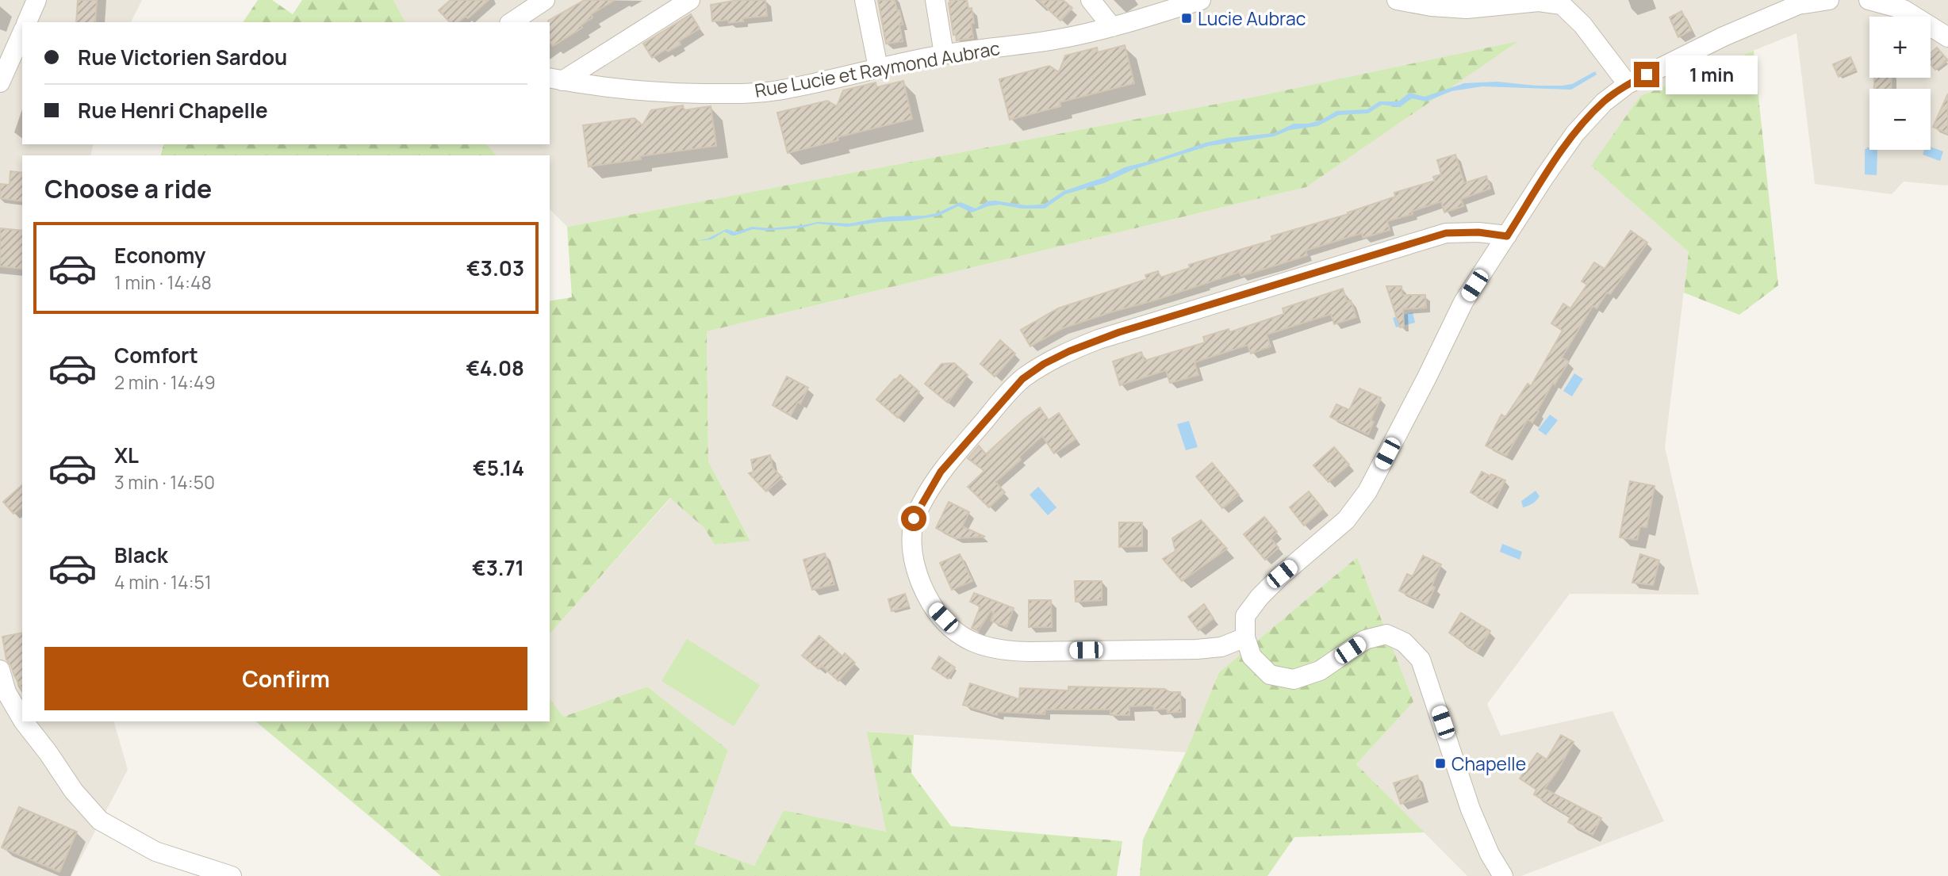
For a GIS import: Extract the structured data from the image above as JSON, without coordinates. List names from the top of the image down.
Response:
{
  "streets": {
    "street": ["Rue Lucie et Raymond Aubrac"]
  },
  "places": {
    "transit": ["Lucie Aubrac", "Chapelle"]
  },
  "page": {
    "map_buttons": ["+", "−"],
    "banner": ["Rue Victorien Sardou", "Rue Henri Chapelle"],
    "bubble": "1 min",
    "heading": "Choose a ride",
    "list": [
      {
        "name": "Economy",
        "note": "1 min · 14:48",
        "value": "€3.03"
      },
      {
        "name": "Comfort",
        "note": "2 min · 14:49",
        "value": "€4.08"
      },
      {
        "name": "XL",
        "note": "3 min · 14:50",
        "value": "€5.14"
      },
      {
        "name": "Black",
        "note": "4 min · 14:51",
        "value": "€3.71"
      }
    ],
    "buttons": "Confirm"
  }
}
